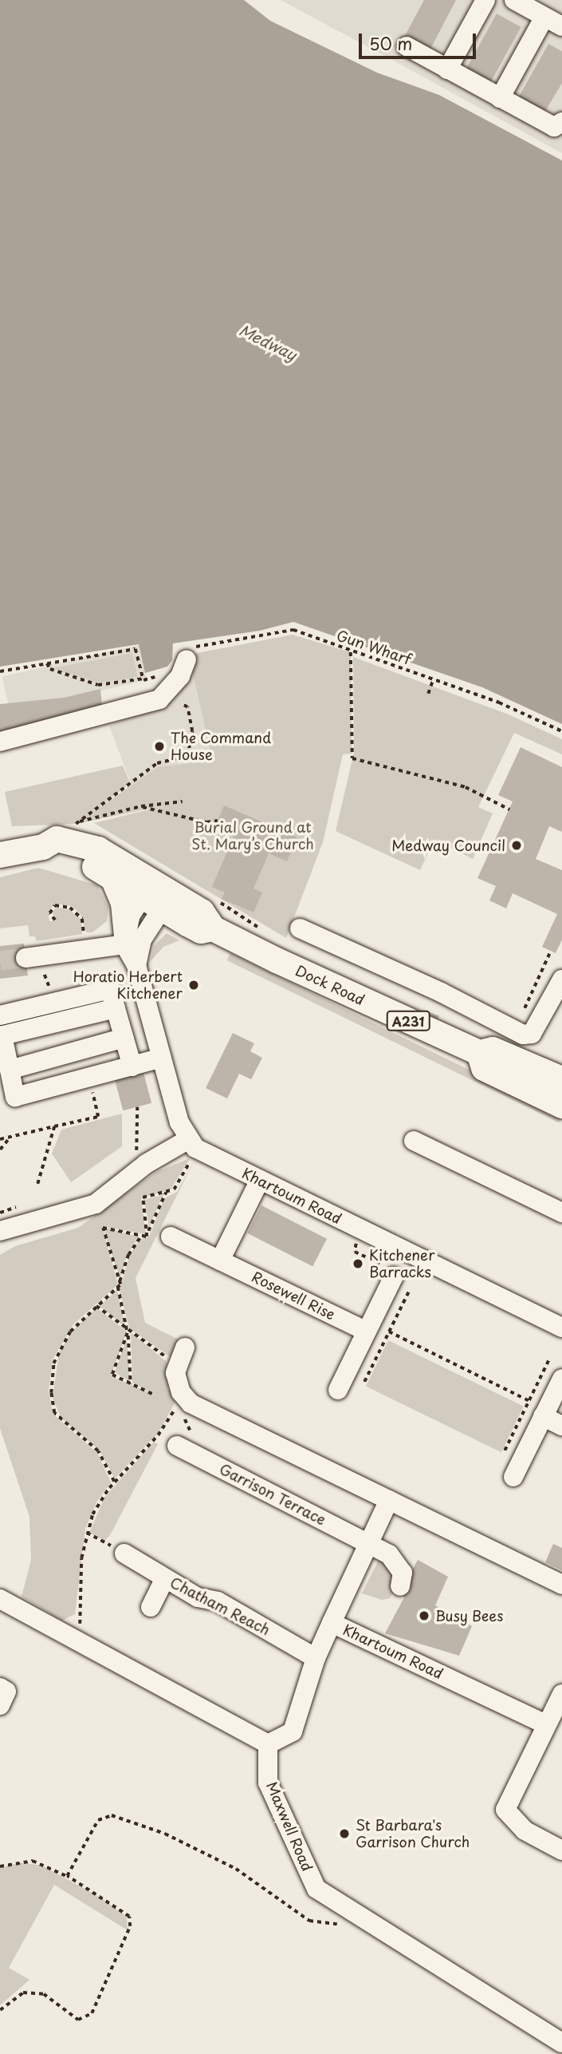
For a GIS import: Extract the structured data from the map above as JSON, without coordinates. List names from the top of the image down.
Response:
{
  "streets": {
    "main road": ["Dock Road", "A231"],
    "street": [
      "Khartoum Road",
      "Rosewell Rise",
      "Garrison Terrace",
      "Chatham Reach",
      "Maxwell Road"
    ],
    "path": ["Gun Wharf"]
  },
  "crossings": [
    ["Khartoum Road", "Garrison Terrace"]
  ],
  "water": ["Medway"],
  "parks": ["Burial Ground at St. Mary’s Church"],
  "places": [
    "The Command House",
    "Medway Council",
    "Horatio Herbert Kitchener",
    "Kitchener Barracks",
    "Busy Bees",
    "St Barbara's Garrison Church"
  ],
  "scale_bar": "50 m"
}
